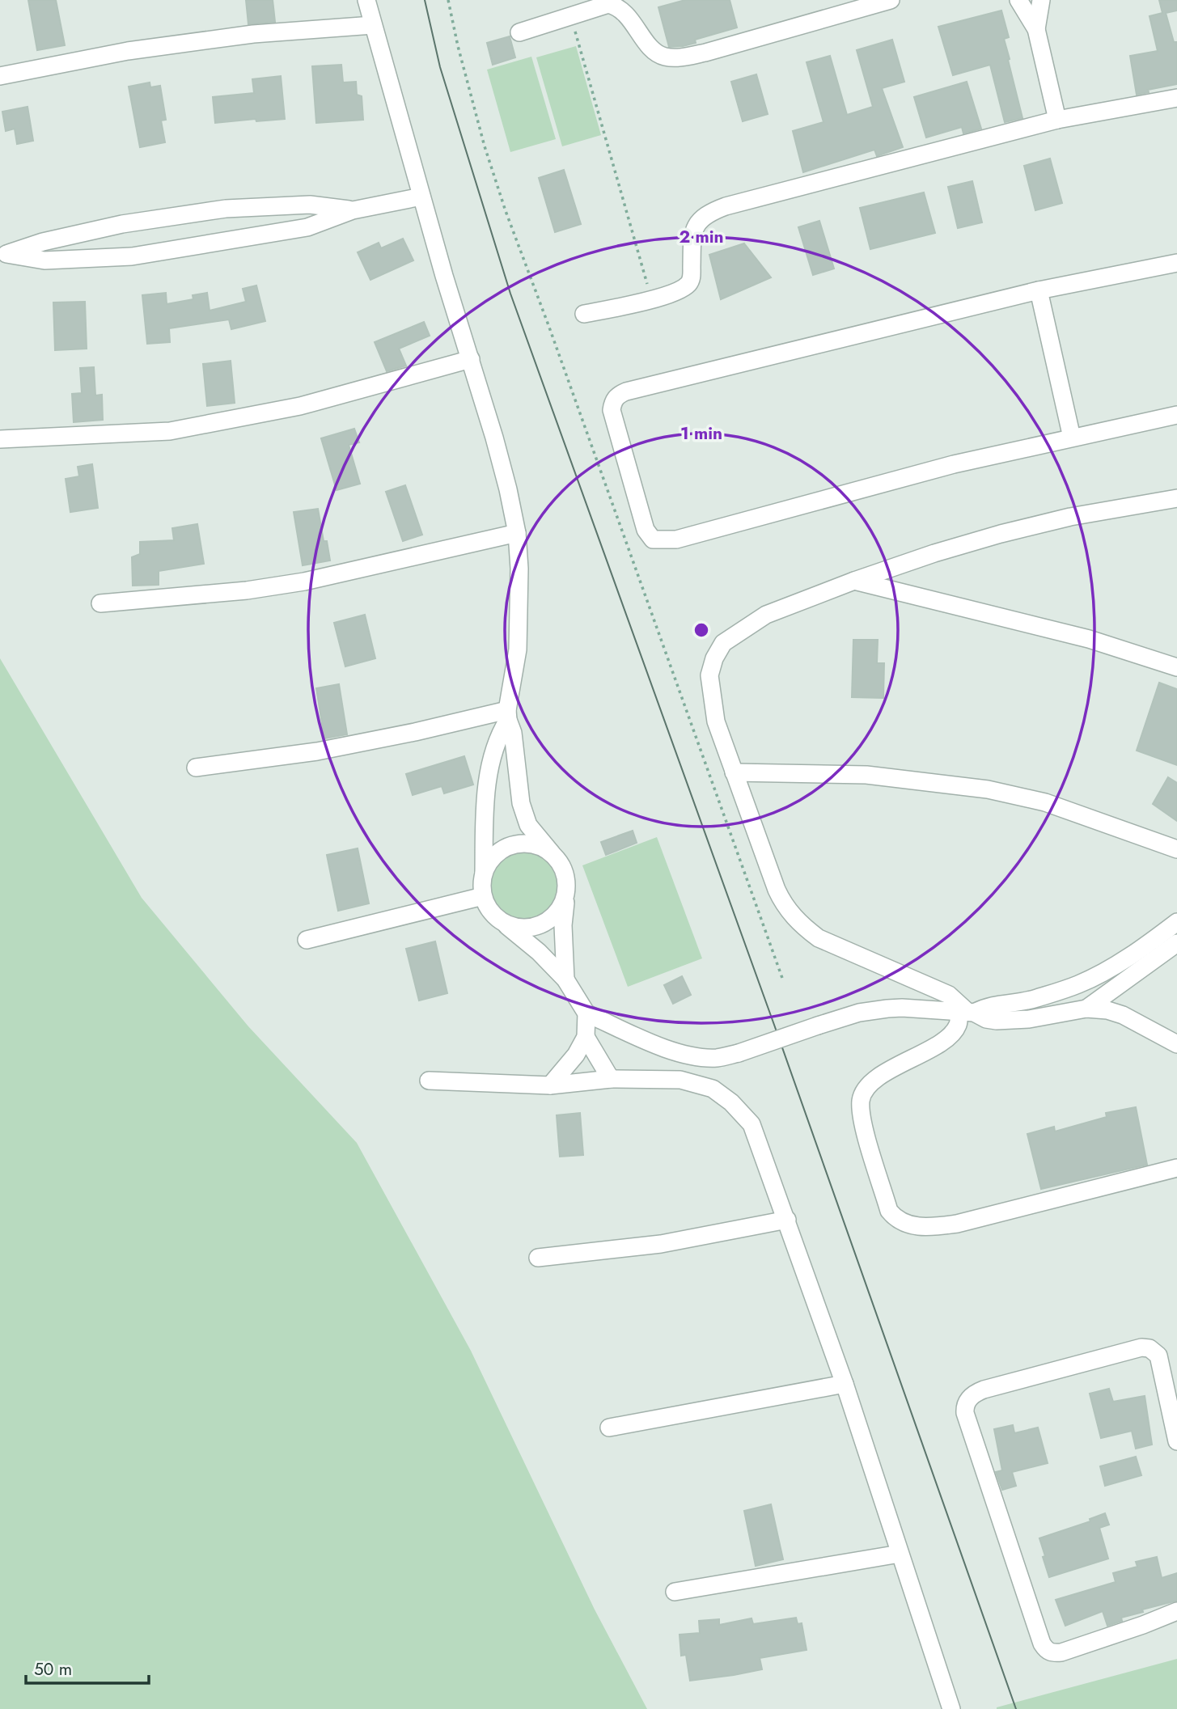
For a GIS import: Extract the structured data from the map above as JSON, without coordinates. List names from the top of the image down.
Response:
{
  "scale_bar": "50 m",
  "rings": ["2 min", "1 min"]
}
